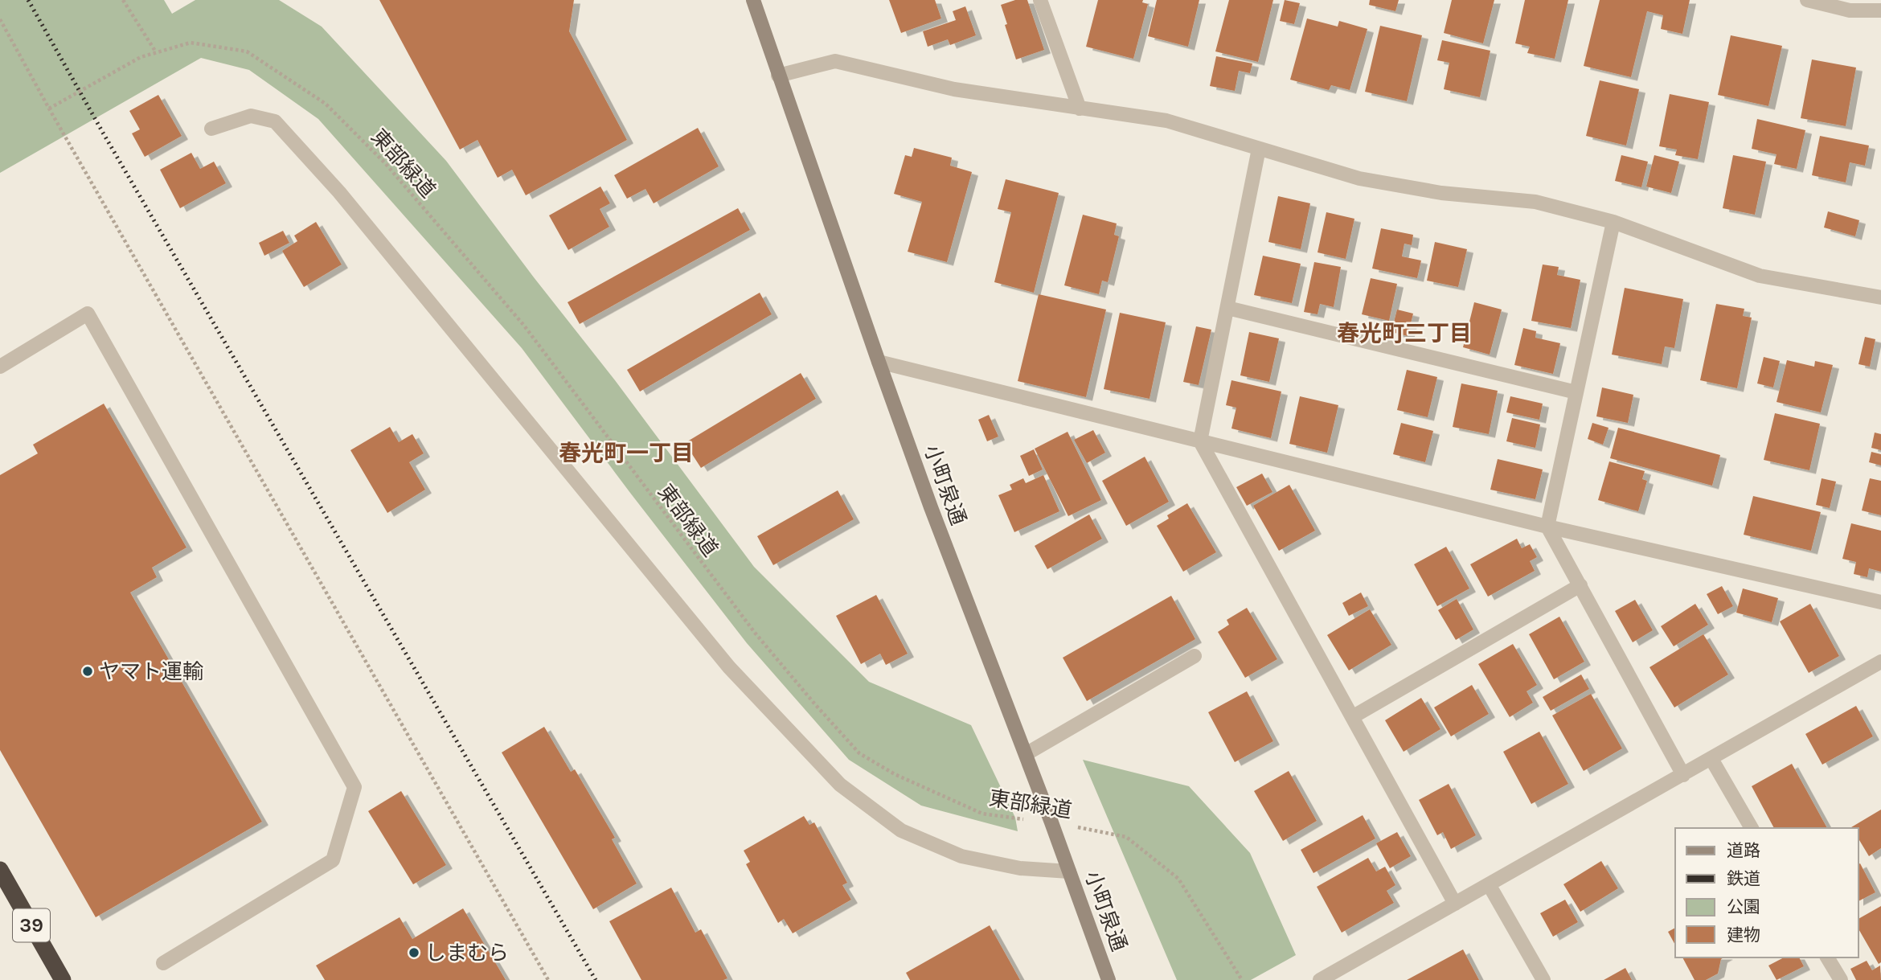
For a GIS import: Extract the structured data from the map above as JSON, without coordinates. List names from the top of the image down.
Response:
{
  "streets": {
    "highway": ["39"],
    "street": ["小町泉通"],
    "path": ["東部緑道"]
  },
  "crossings": [
    ["東部緑道", "小町泉通"]
  ],
  "districts": ["春光町三丁目", "春光町一丁目"],
  "places": ["ヤマト運輸", "しまむら"],
  "legend": [
    "道路",
    "鉄道",
    "公園",
    "建物"
  ]
}
